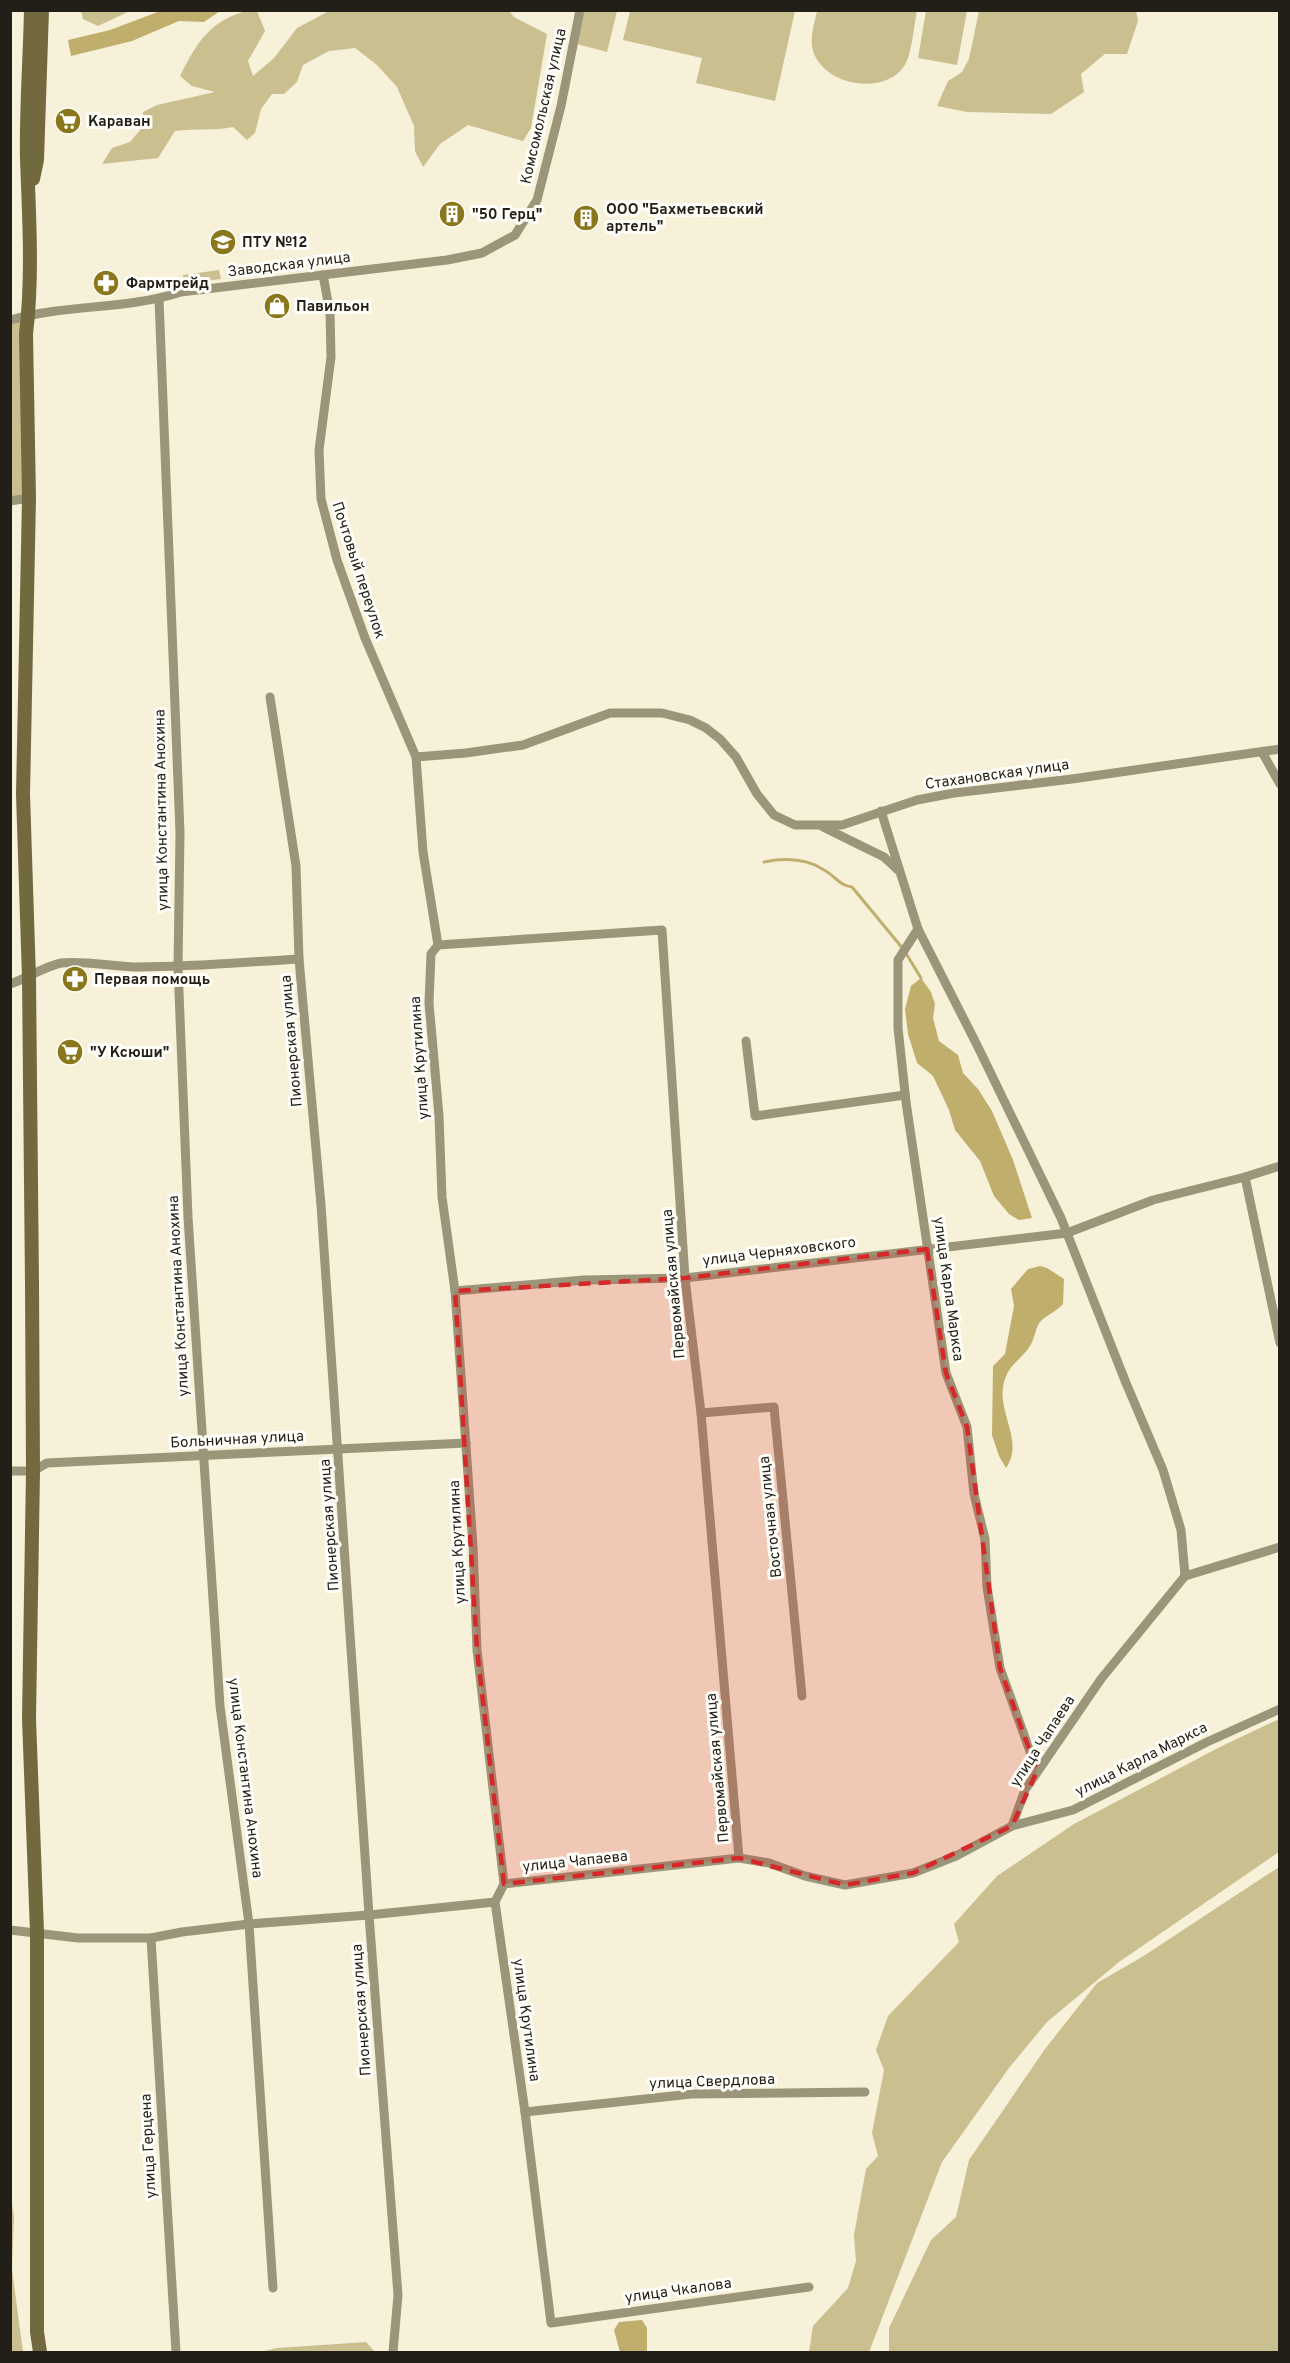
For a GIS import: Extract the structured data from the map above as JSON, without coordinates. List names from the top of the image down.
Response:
{
  "streets": {
    "street": [
      "Комсомольская улица",
      "Заводская улица",
      "Почтовый переулок",
      "Стахановская улица",
      "улица Константина Анохина",
      "Пионерская улица",
      "улица Крутилина",
      "улица Черняховского",
      "Первомайская улица",
      "улица Карла Маркса",
      "Больничная улица",
      "Восточная улица",
      "улица Чапаева",
      "улица Свердлова",
      "улица Герцена",
      "улица Чкалова"
    ]
  },
  "crossings": [
    ["Комсомольская улица", "Заводская улица"],
    ["Заводская улица", "Почтовый переулок"],
    ["Заводская улица", "улица Константина Анохина"],
    ["Почтовый переулок", "Стахановская улица"],
    ["Почтовый переулок", "улица Крутилина"],
    ["Стахановская улица", "улица Крутилина"],
    ["улица Константина Анохина", "Больничная улица"],
    ["Пионерская улица", "Больничная улица"],
    ["улица Крутилина", "улица Черняховского"],
    ["улица Крутилина", "Первомайская улица"],
    ["улица Крутилина", "Больничная улица"],
    ["улица Крутилина", "улица Чапаева"],
    ["улица Крутилина", "улица Свердлова"],
    ["улица Крутилина", "улица Чкалова"],
    ["улица Черняховского", "Первомайская улица"],
    ["улица Черняховского", "улица Карла Маркса"],
    ["Первомайская улица", "Восточная улица"],
    ["Первомайская улица", "улица Чапаева"],
    ["улица Карла Маркса", "улица Чапаева"]
  ],
  "places": {
    "supermarket": ["Караван", "\"У Ксюши\""],
    "building": ["\"50 Герц\"", "ООО \"Бахметьевский артель\""],
    "school or university": ["ПТУ №12"],
    "pharmacy": ["Фармтрейд", "Первая помощь"],
    "shop": ["Павильон"]
  }
}
